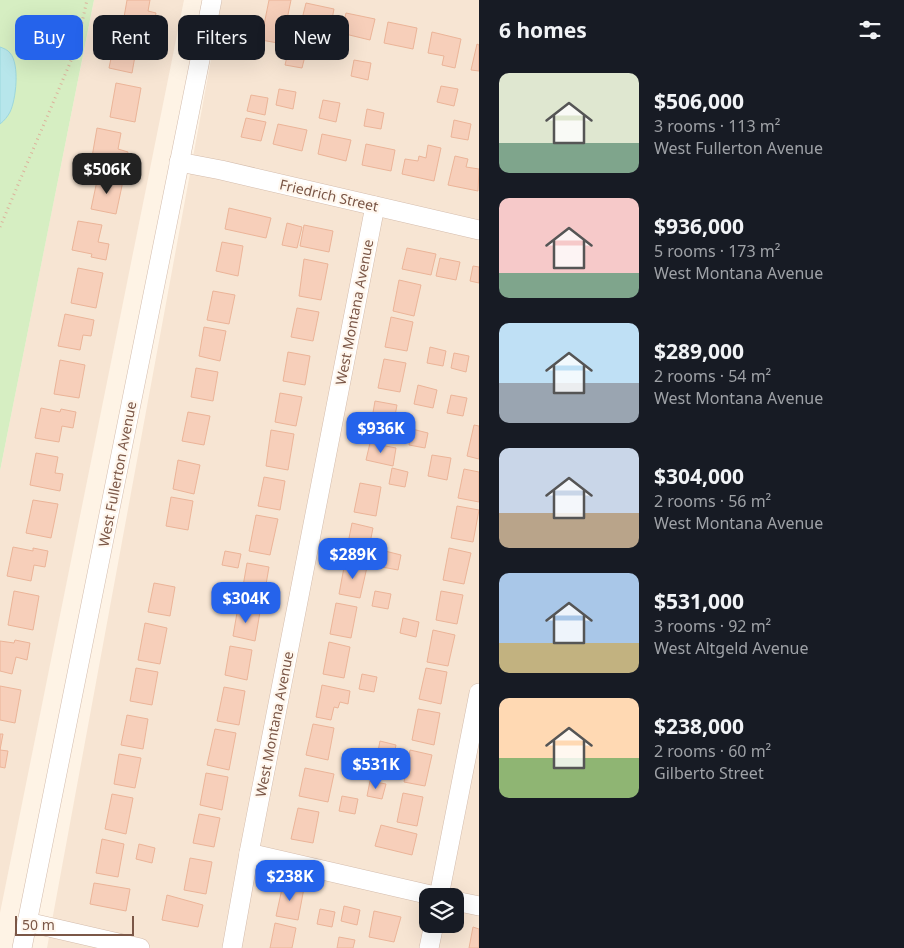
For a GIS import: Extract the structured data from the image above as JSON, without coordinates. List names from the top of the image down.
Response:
{
  "streets": {
    "street": ["Friedrich Street", "West Montana Avenue", "West Fullerton Avenue"]
  },
  "crossings": [
    ["Friedrich Street", "West Montana Avenue"],
    ["Friedrich Street", "West Fullerton Avenue"]
  ],
  "scale_bar": "50 m",
  "page": {
    "heading": "6 homes",
    "chip": [
      "Buy",
      "Rent",
      "Filters",
      "New"
    ],
    "list": [
      {
        "name": "$506,000",
        "note": "3 rooms · 113 m² · West Fullerton Avenue"
      },
      {
        "name": "$936,000",
        "note": "5 rooms · 173 m² · West Montana Avenue"
      },
      {
        "name": "$289,000",
        "note": "2 rooms · 54 m² · West Montana Avenue"
      },
      {
        "name": "$304,000",
        "note": "2 rooms · 56 m² · West Montana Avenue"
      },
      {
        "name": "$531,000",
        "note": "3 rooms · 92 m² · West Altgeld Avenue"
      },
      {
        "name": "$238,000",
        "note": "2 rooms · 60 m² · Gilberto Street"
      }
    ],
    "price": [
      "$506K",
      "$936K",
      "$289K",
      "$304K",
      "$531K",
      "$238K"
    ],
    "scale": "50 m"
  }
}
